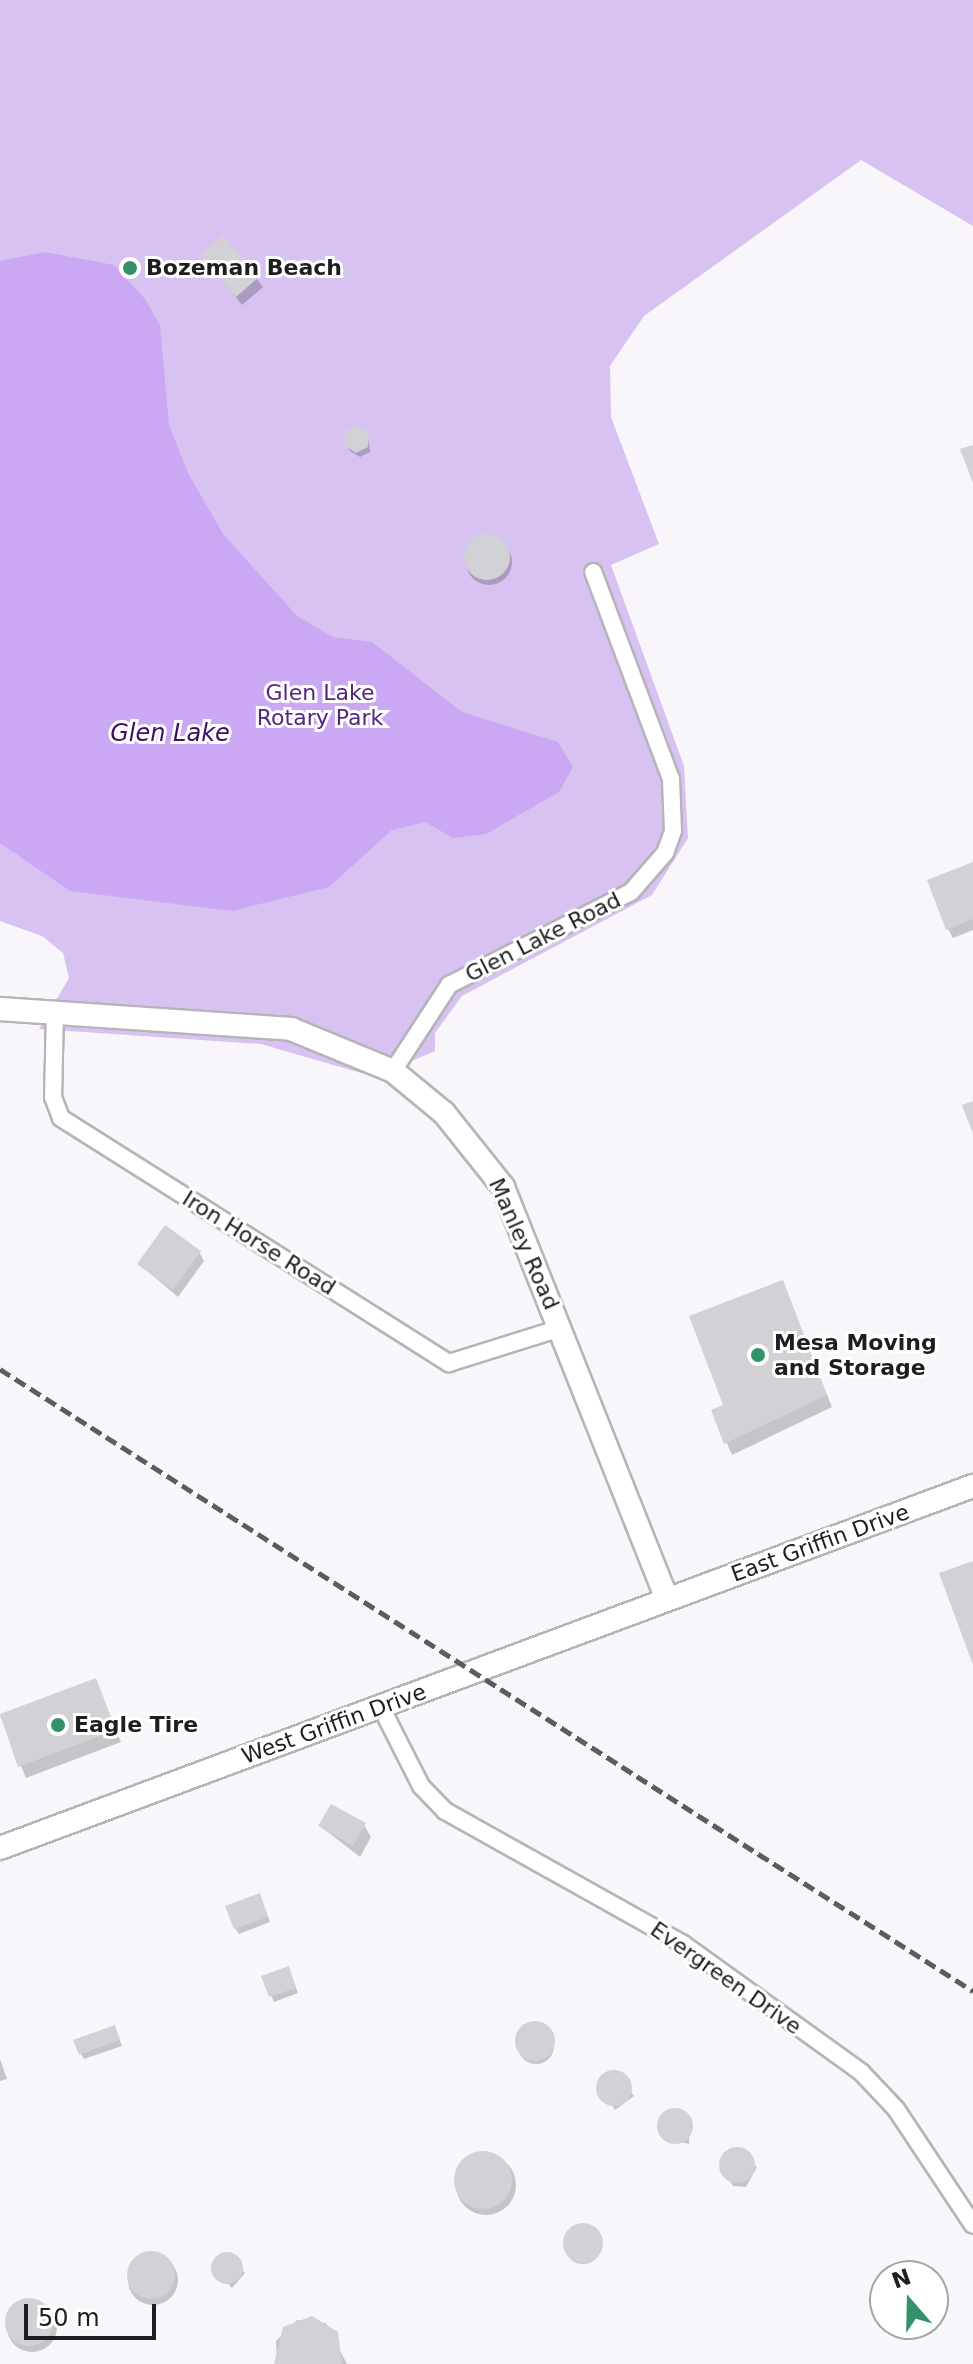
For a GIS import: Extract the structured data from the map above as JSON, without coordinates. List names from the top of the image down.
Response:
{
  "streets": {
    "main road": ["Manley Road", "East Griffin Drive", "West Griffin Drive"],
    "street": ["Glen Lake Road", "Iron Horse Road", "Evergreen Drive"]
  },
  "crossings": [
    ["Glen Lake Road", "Manley Road"],
    ["Iron Horse Road", "Manley Road"],
    ["Manley Road", "East Griffin Drive"],
    ["Manley Road", "West Griffin Drive"],
    ["East Griffin Drive", "West Griffin Drive"],
    ["West Griffin Drive", "Evergreen Drive"]
  ],
  "water": ["Glen Lake"],
  "parks": ["Glen Lake Rotary Park"],
  "places": ["Bozeman Beach", "Mesa Moving and Storage", "Eagle Tire"],
  "scale_bar": "50 m",
  "north": "top"
}
